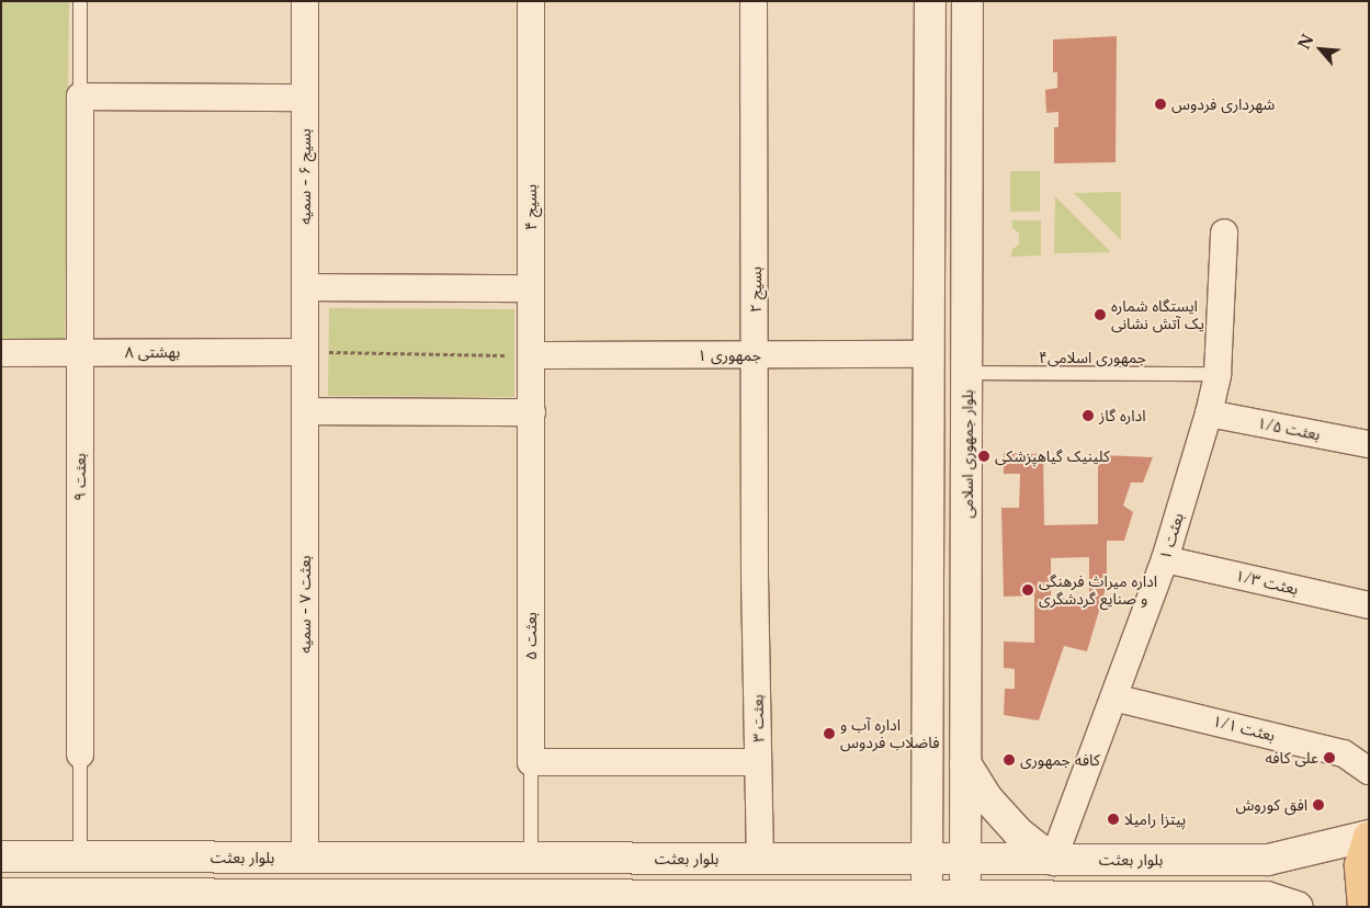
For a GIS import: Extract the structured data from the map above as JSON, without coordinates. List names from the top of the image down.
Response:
{
  "streets": {
    "main road": ["بلوار جمهوری اسلامی", "بلوار بعثت"],
    "street": [
      "بسیج ۶ - سمیه",
      "بسیج ۴",
      "بسیج ۲",
      "بهشتی ۸",
      "جمهوری ۱",
      "بعثت ۱/۵",
      "بعثت ۹",
      "بعثت ۱",
      "بعثت ۱/۳",
      "بعثت ۷ - سمیه",
      "بعثت ۵",
      "بعثت ۳",
      "بعثت ۱/۱"
    ],
    "lane": ["جمهوری اسلامی۴"]
  },
  "crossings": [
    ["بسیج ۶ - سمیه", "بهشتی ۸"],
    ["بسیج ۶ - سمیه", "بعثت ۷ - سمیه"],
    ["بسیج ۴", "جمهوری ۱"],
    ["بسیج ۴", "بعثت ۵"],
    ["بسیج ۲", "جمهوری ۱"],
    ["بسیج ۲", "بعثت ۳"],
    ["بهشتی ۸", "بعثت ۹"],
    ["بهشتی ۸", "بعثت ۷ - سمیه"],
    ["جمهوری اسلامی۴", "بلوار جمهوری اسلامی"],
    ["جمهوری اسلامی۴", "بعثت ۱"],
    ["بعثت ۱/۵", "بعثت ۱"],
    ["بلوار جمهوری اسلامی", "بلوار بعثت"],
    ["بعثت ۹", "بلوار بعثت"],
    ["بعثت ۱", "بعثت ۱/۳"],
    ["بعثت ۱", "بعثت ۱/۱"],
    ["بعثت ۱", "بلوار بعثت"],
    ["بعثت ۷ - سمیه", "بلوار بعثت"],
    ["بعثت ۵", "بلوار بعثت"],
    ["بعثت ۳", "بلوار بعثت"]
  ],
  "places": [
    "شهرداری فردوس",
    "ایستگاه شماره یک آتش نشانی",
    "اداره گاز",
    "کلینیک گیاهپزشکی",
    "اداره میراث فرهنگی و صنایع گردشگری",
    "اداره آب و فاضلاب فردوس",
    "علی کافه",
    "کافه جمهوری",
    "افق کوروش",
    "پیتزا رامیلا"
  ],
  "north": "top left"
}
